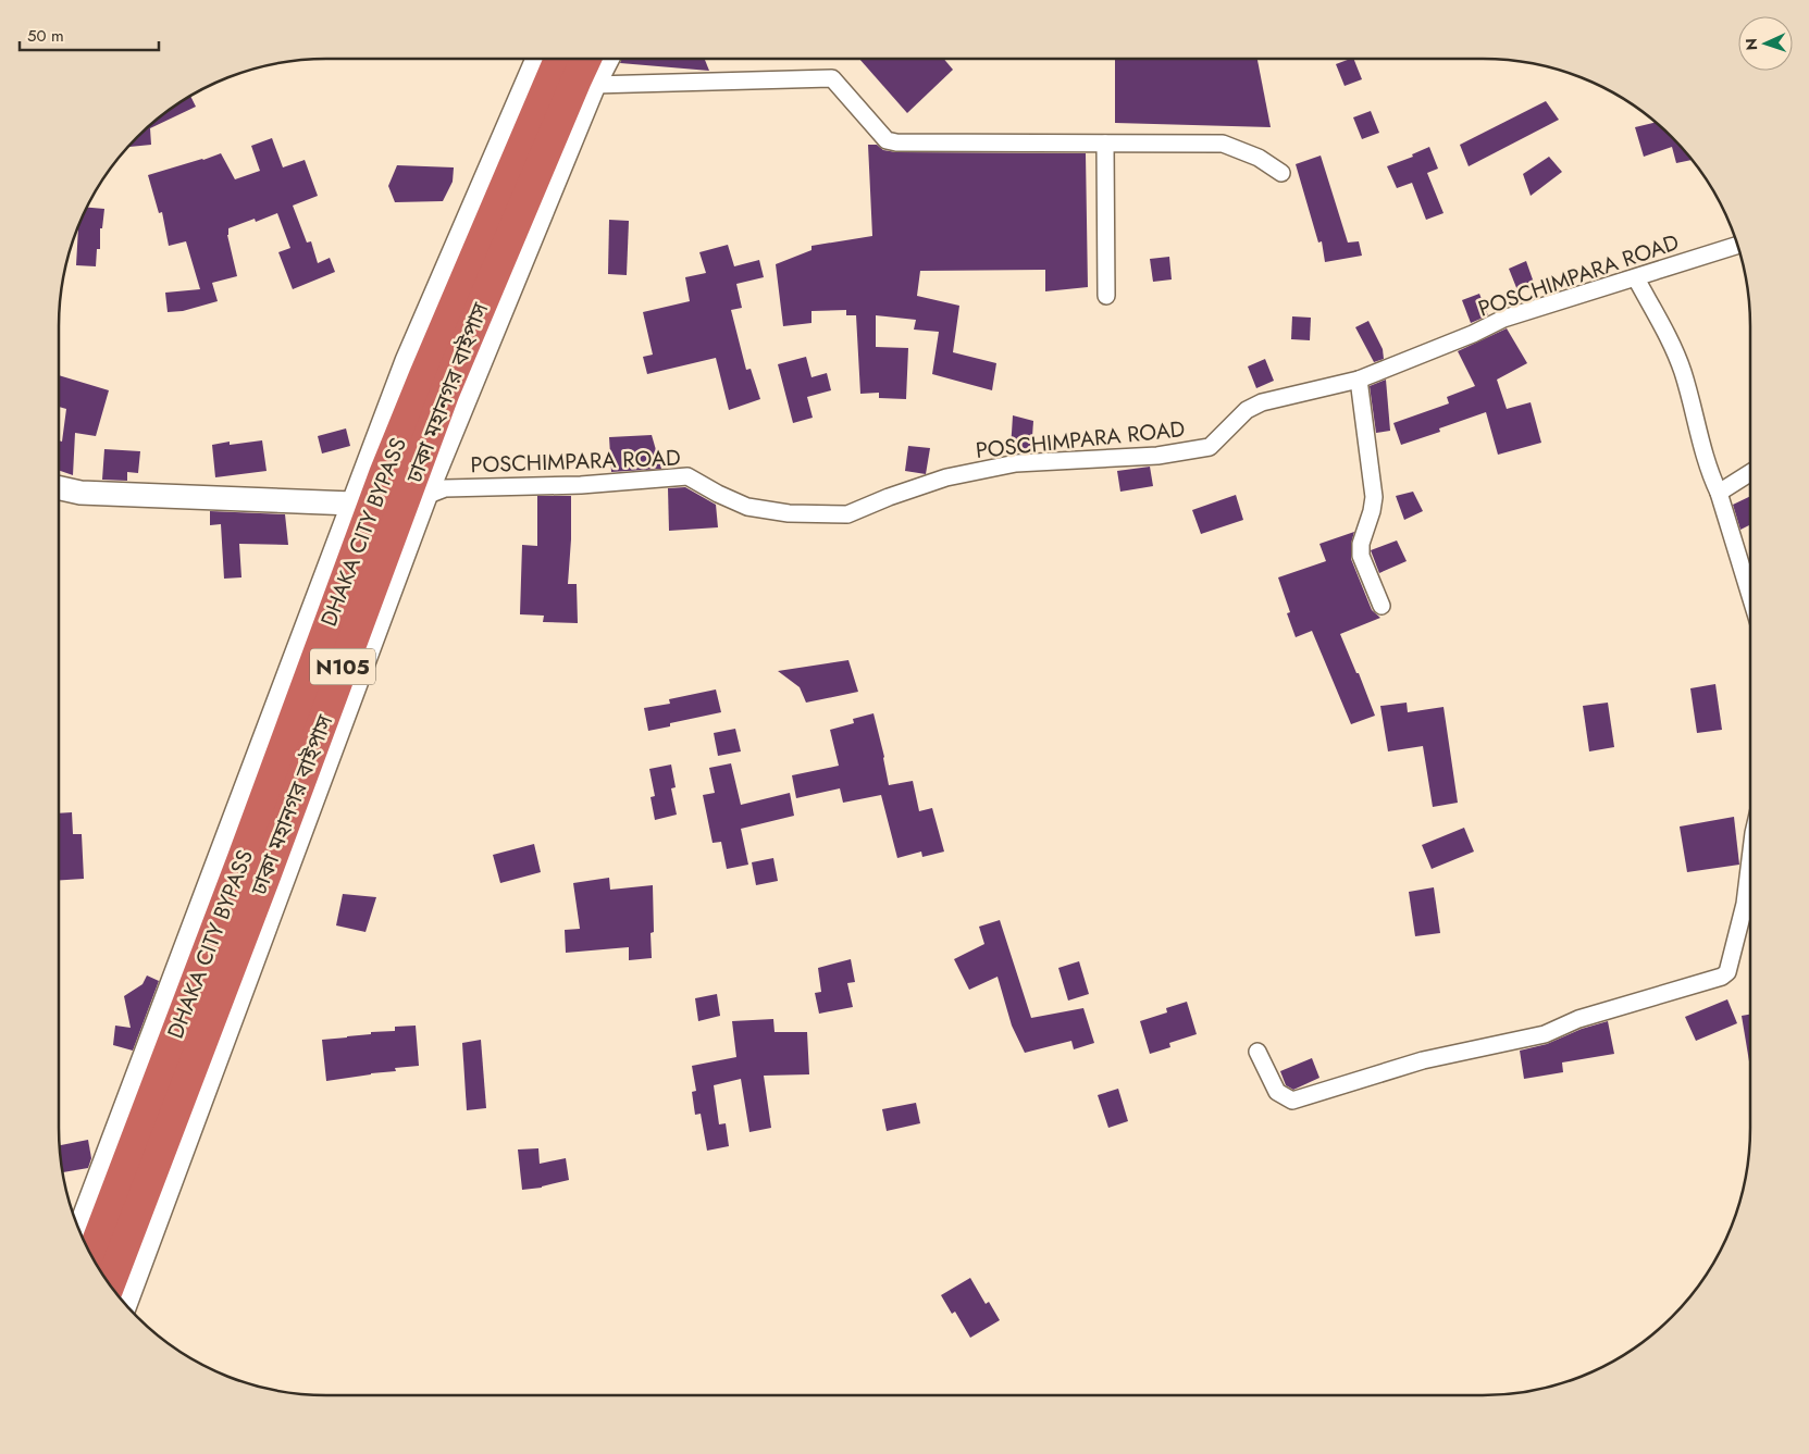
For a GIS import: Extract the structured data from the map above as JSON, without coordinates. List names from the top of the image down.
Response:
{
  "streets": {
    "highway": ["ঢাকা মহানগর বাইপাস", "DHAKA CITY BYPASS", "N105"],
    "street": ["POSCHIMPARA ROAD"]
  },
  "scale_bar": "50 m",
  "north": "left"
}
